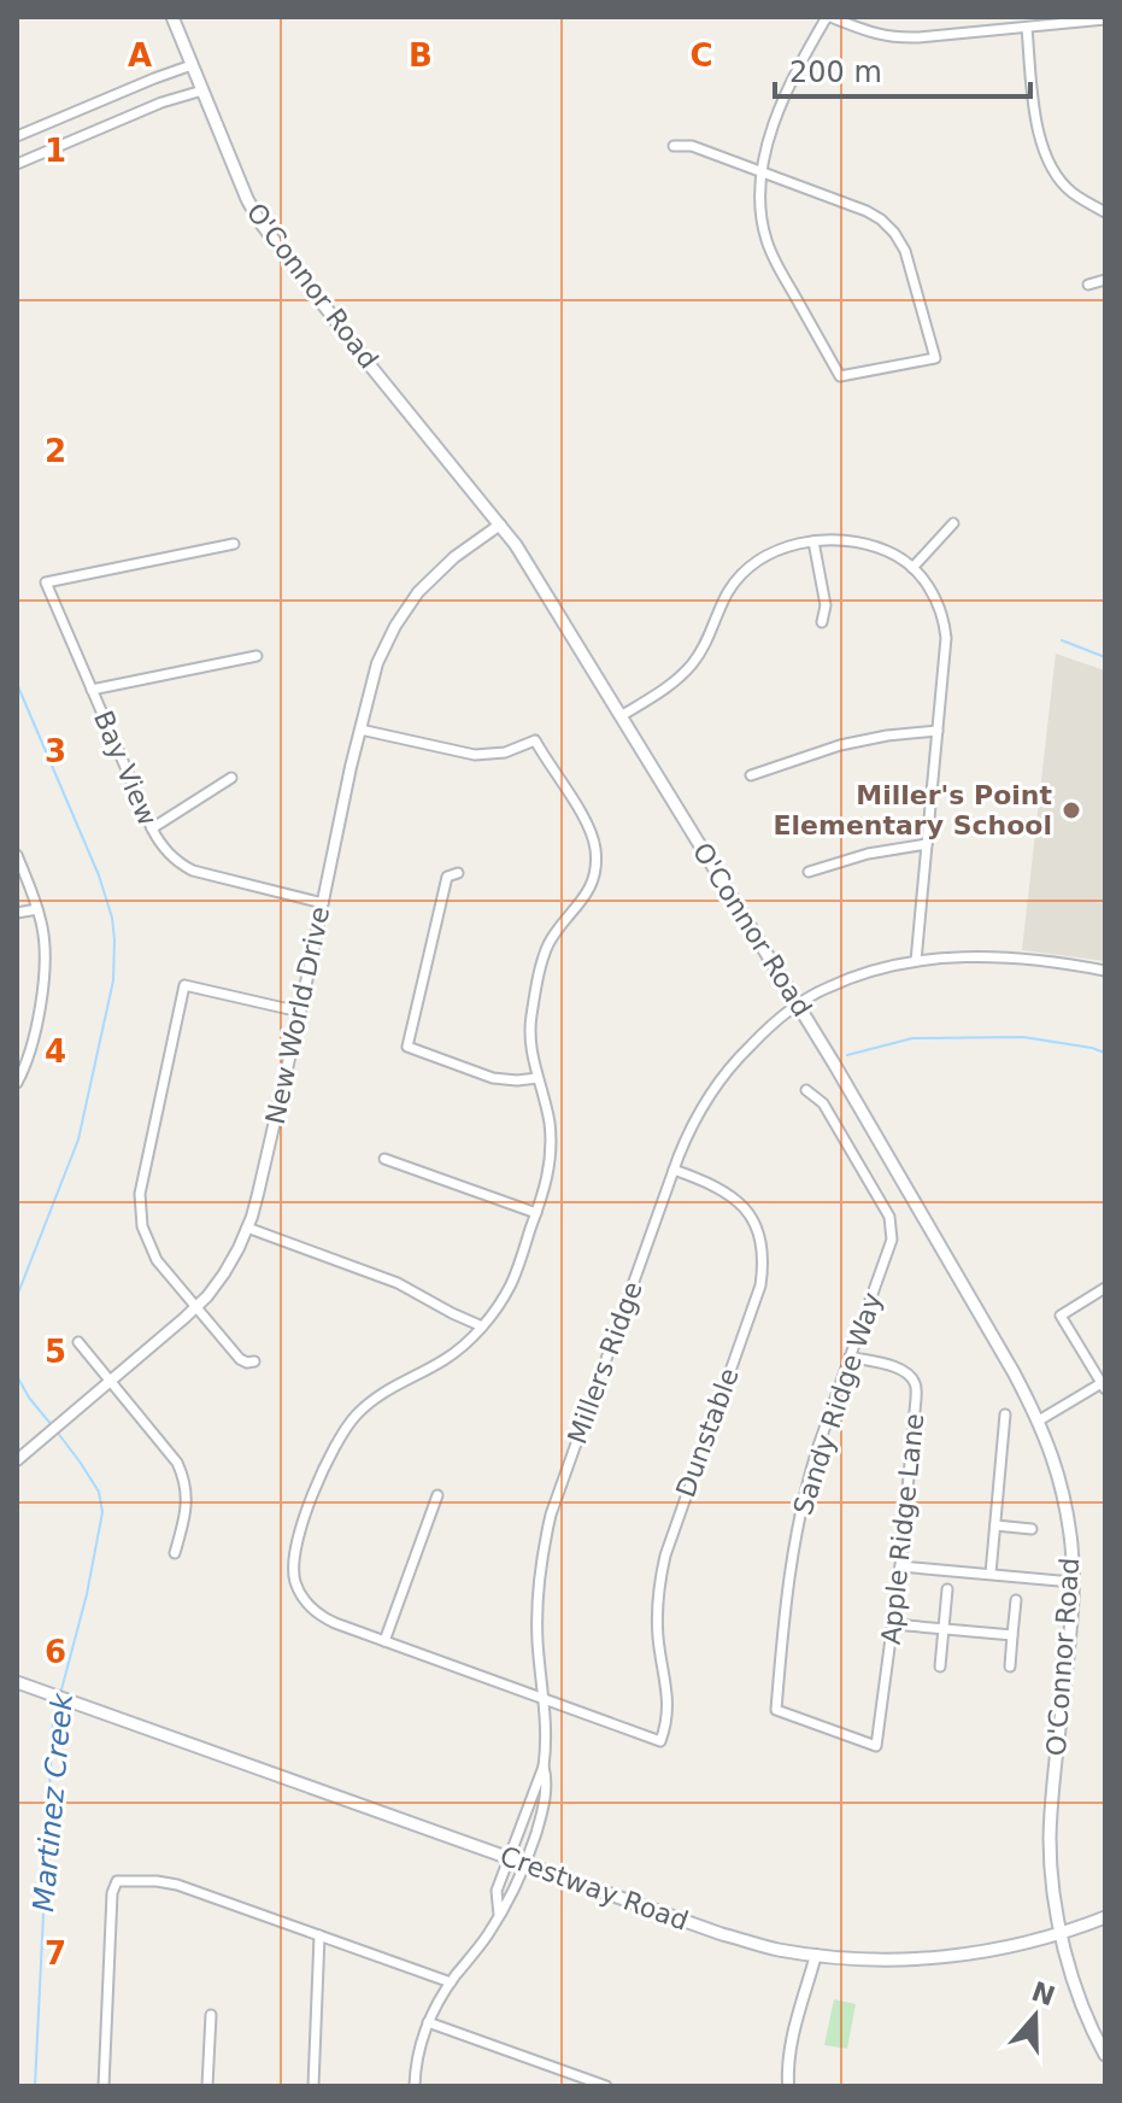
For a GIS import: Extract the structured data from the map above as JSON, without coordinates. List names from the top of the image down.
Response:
{
  "streets": {
    "main road": ["O'Connor Road", "Crestway Road"],
    "street": [
      "Bay View",
      "New World Drive",
      "Millers Ridge",
      "Sandy Ridge Way",
      "Dunstable",
      "Apple Ridge Lane"
    ]
  },
  "crossings": [
    ["O'Connor Road", "New World Drive"],
    ["O'Connor Road", "Millers Ridge"],
    ["O'Connor Road", "Crestway Road"],
    ["Bay View", "New World Drive"],
    ["Millers Ridge", "Dunstable"],
    ["Millers Ridge", "Crestway Road"],
    ["Sandy Ridge Way", "Apple Ridge Lane"]
  ],
  "water": ["Martinez Creek"],
  "places": ["Miller's Point Elementary School"],
  "scale_bar": "200 m",
  "north": "top",
  "grid": {
    "columns": ["A", "B", "C"],
    "rows": [
      "1",
      "2",
      "3",
      "4",
      "5",
      "6",
      "7"
    ]
  }
}
